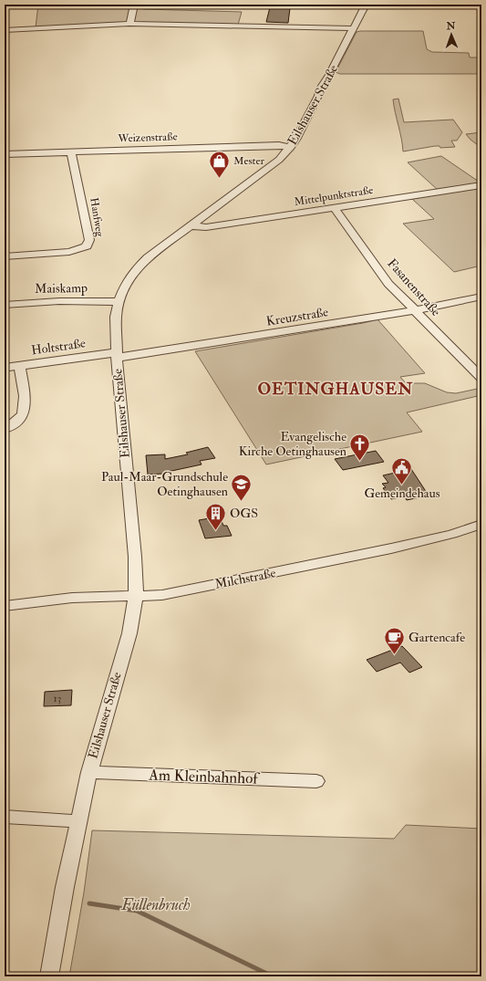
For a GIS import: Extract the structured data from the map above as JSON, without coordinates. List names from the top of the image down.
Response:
{
  "streets": {
    "street": [
      "Eilshauser Straße",
      "Weizenstraße",
      "Mittelpunktstraße",
      "Hanfweg",
      "Fasanenstraße",
      "Maiskamp",
      "Kreuzstraße",
      "Holtstraße",
      "Milchstraße",
      "Am Kleinbahnhof"
    ]
  },
  "crossings": [
    ["Eilshauser Straße", "Weizenstraße"],
    ["Eilshauser Straße", "Mittelpunktstraße"],
    ["Eilshauser Straße", "Maiskamp"],
    ["Eilshauser Straße", "Kreuzstraße"],
    ["Eilshauser Straße", "Holtstraße"],
    ["Eilshauser Straße", "Milchstraße"],
    ["Eilshauser Straße", "Am Kleinbahnhof"],
    ["Weizenstraße", "Hanfweg"],
    ["Mittelpunktstraße", "Fasanenstraße"],
    ["Fasanenstraße", "Kreuzstraße"],
    ["Kreuzstraße", "Holtstraße"]
  ],
  "districts": ["OETINGHAUSEN"],
  "parks": ["Füllenbruch"],
  "places": {
    "shop": ["Mester"],
    "church": ["Evangelische Kirche Oetinghausen"],
    "public building": ["Gemeindehaus"],
    "school or university": ["Paul-Maar-Grundschule Oetinghausen"],
    "building": ["OGS"],
    "cafe": ["Gartencafe"]
  },
  "house_numbers": ["13"],
  "north": "top"
}
